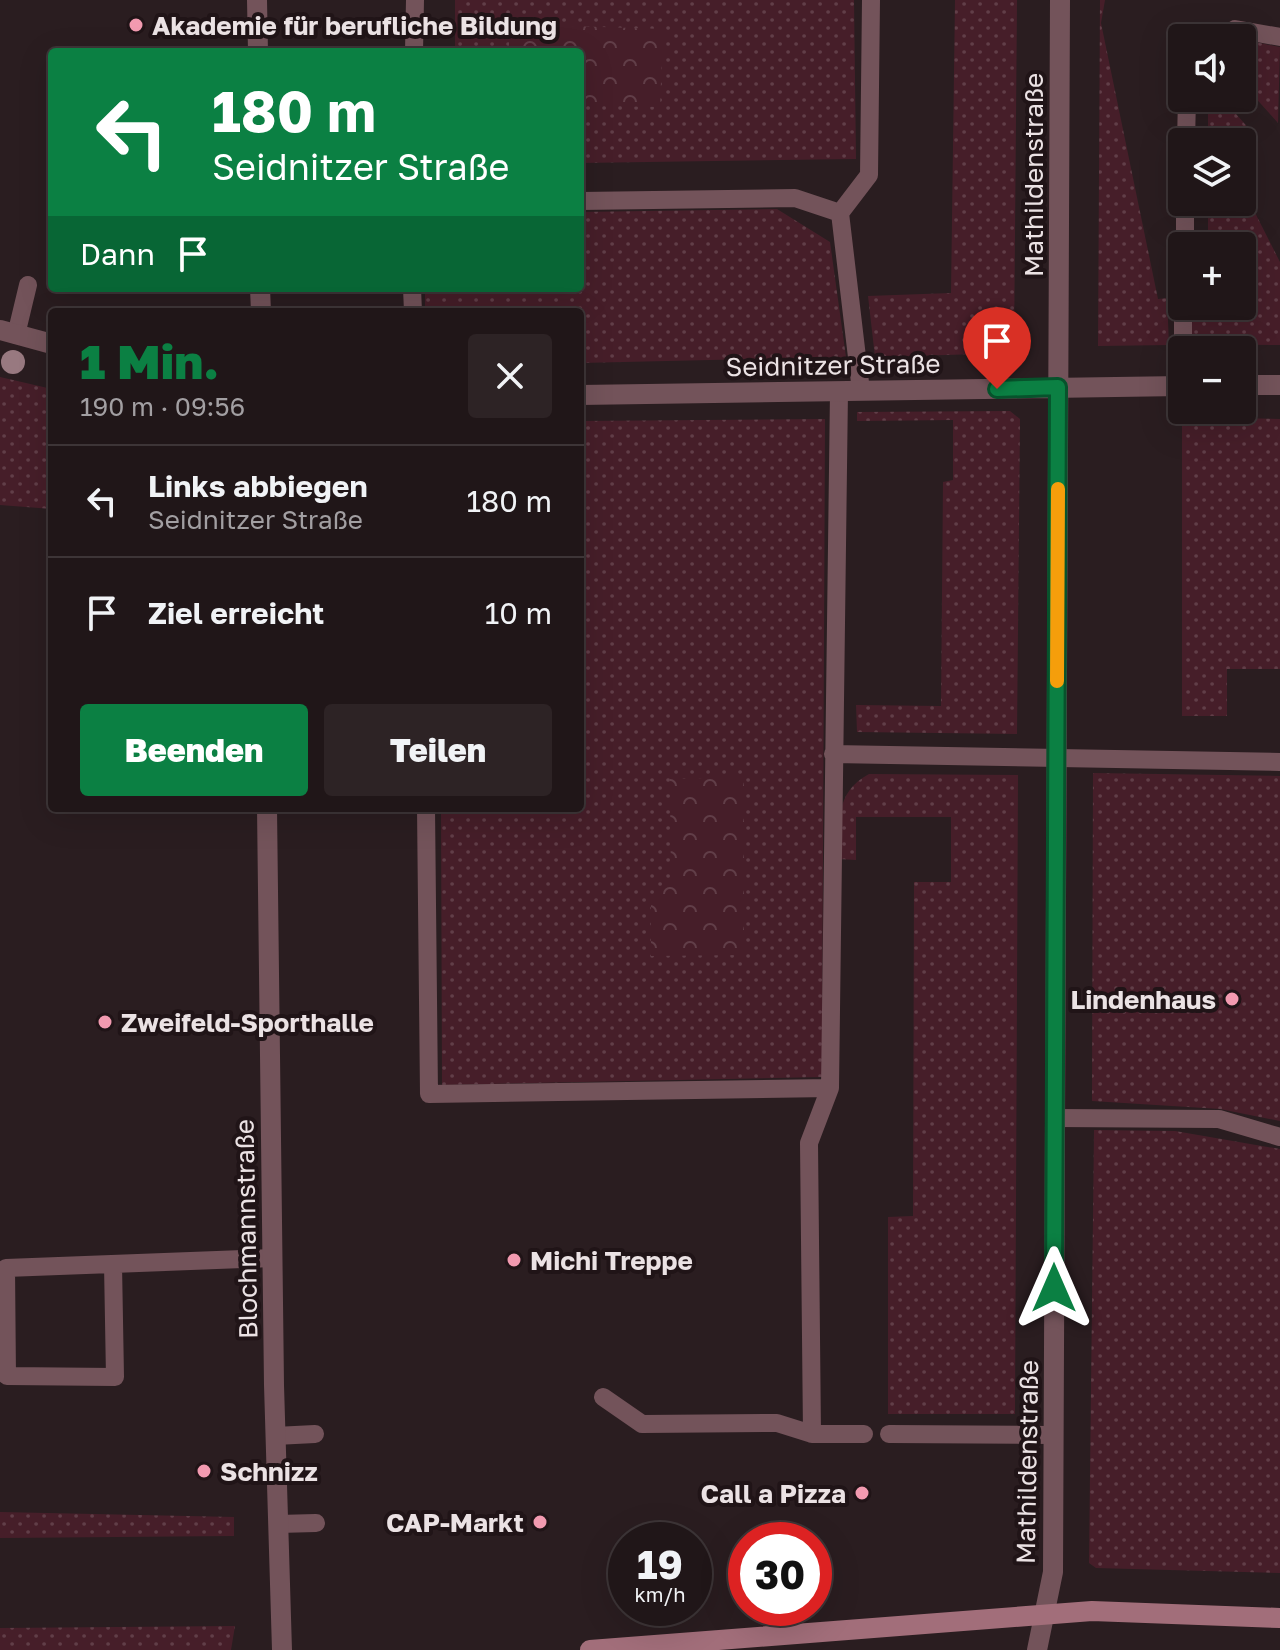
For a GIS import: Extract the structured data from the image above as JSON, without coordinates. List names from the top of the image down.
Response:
{
  "streets": {
    "street": ["Mathildenstraße", "Seidnitzer Straße", "Blochmannstraße"]
  },
  "crossings": [
    ["Mathildenstraße", "Seidnitzer Straße"]
  ],
  "places": [
    "Akademie für berufliche Bildung",
    "Lindenhaus",
    "Zweifeld-Sporthalle",
    "Michi Treppe",
    "Schnizz",
    "Call a Pizza",
    "CAP-Markt"
  ],
  "page": {
    "map_buttons": ["+", "−"],
    "turn": ["180 m", "Seidnitzer Straße"],
    "then": "Dann",
    "heading": ["1 Min.", "190 m · 09:56"],
    "list": [
      {
        "name": "Links abbiegen",
        "note": "Seidnitzer Straße",
        "value": "180 m"
      },
      {
        "name": "Ziel erreicht",
        "value": "10 m"
      }
    ],
    "buttons": ["Beenden", "Teilen"],
    "speed": "19 km/h",
    "limit": "30"
  }
}
